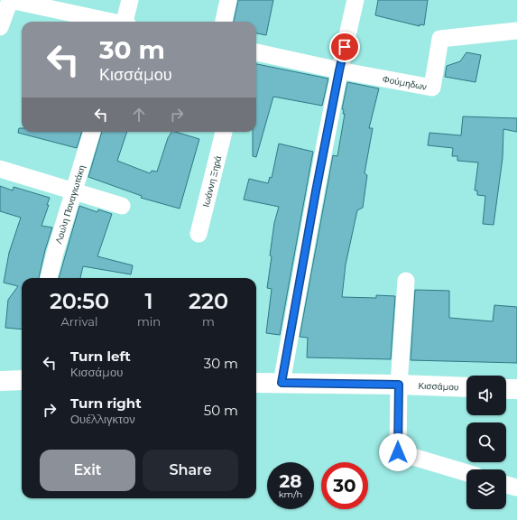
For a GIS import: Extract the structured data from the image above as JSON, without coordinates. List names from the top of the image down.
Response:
{
  "streets": {
    "main road": ["Κισσάμου"],
    "street": ["Φούμηδων", "Ιωάννη Ξηρά", "Λουλη Παναγιωτάκη"]
  },
  "page": {
    "turn": ["30 m", "Κισσάμου"],
    "eta": [
      "20:50",
      "Arrival",
      "1",
      "min",
      "220",
      "m"
    ],
    "list": [
      {
        "name": "Turn left",
        "note": "Κισσάμου",
        "value": "30 m"
      },
      {
        "name": "Turn right",
        "note": "Ουέλλιγκτον",
        "value": "50 m"
      }
    ],
    "buttons": ["Exit", "Share"],
    "speed": "28 km/h",
    "limit": "30"
  }
}
